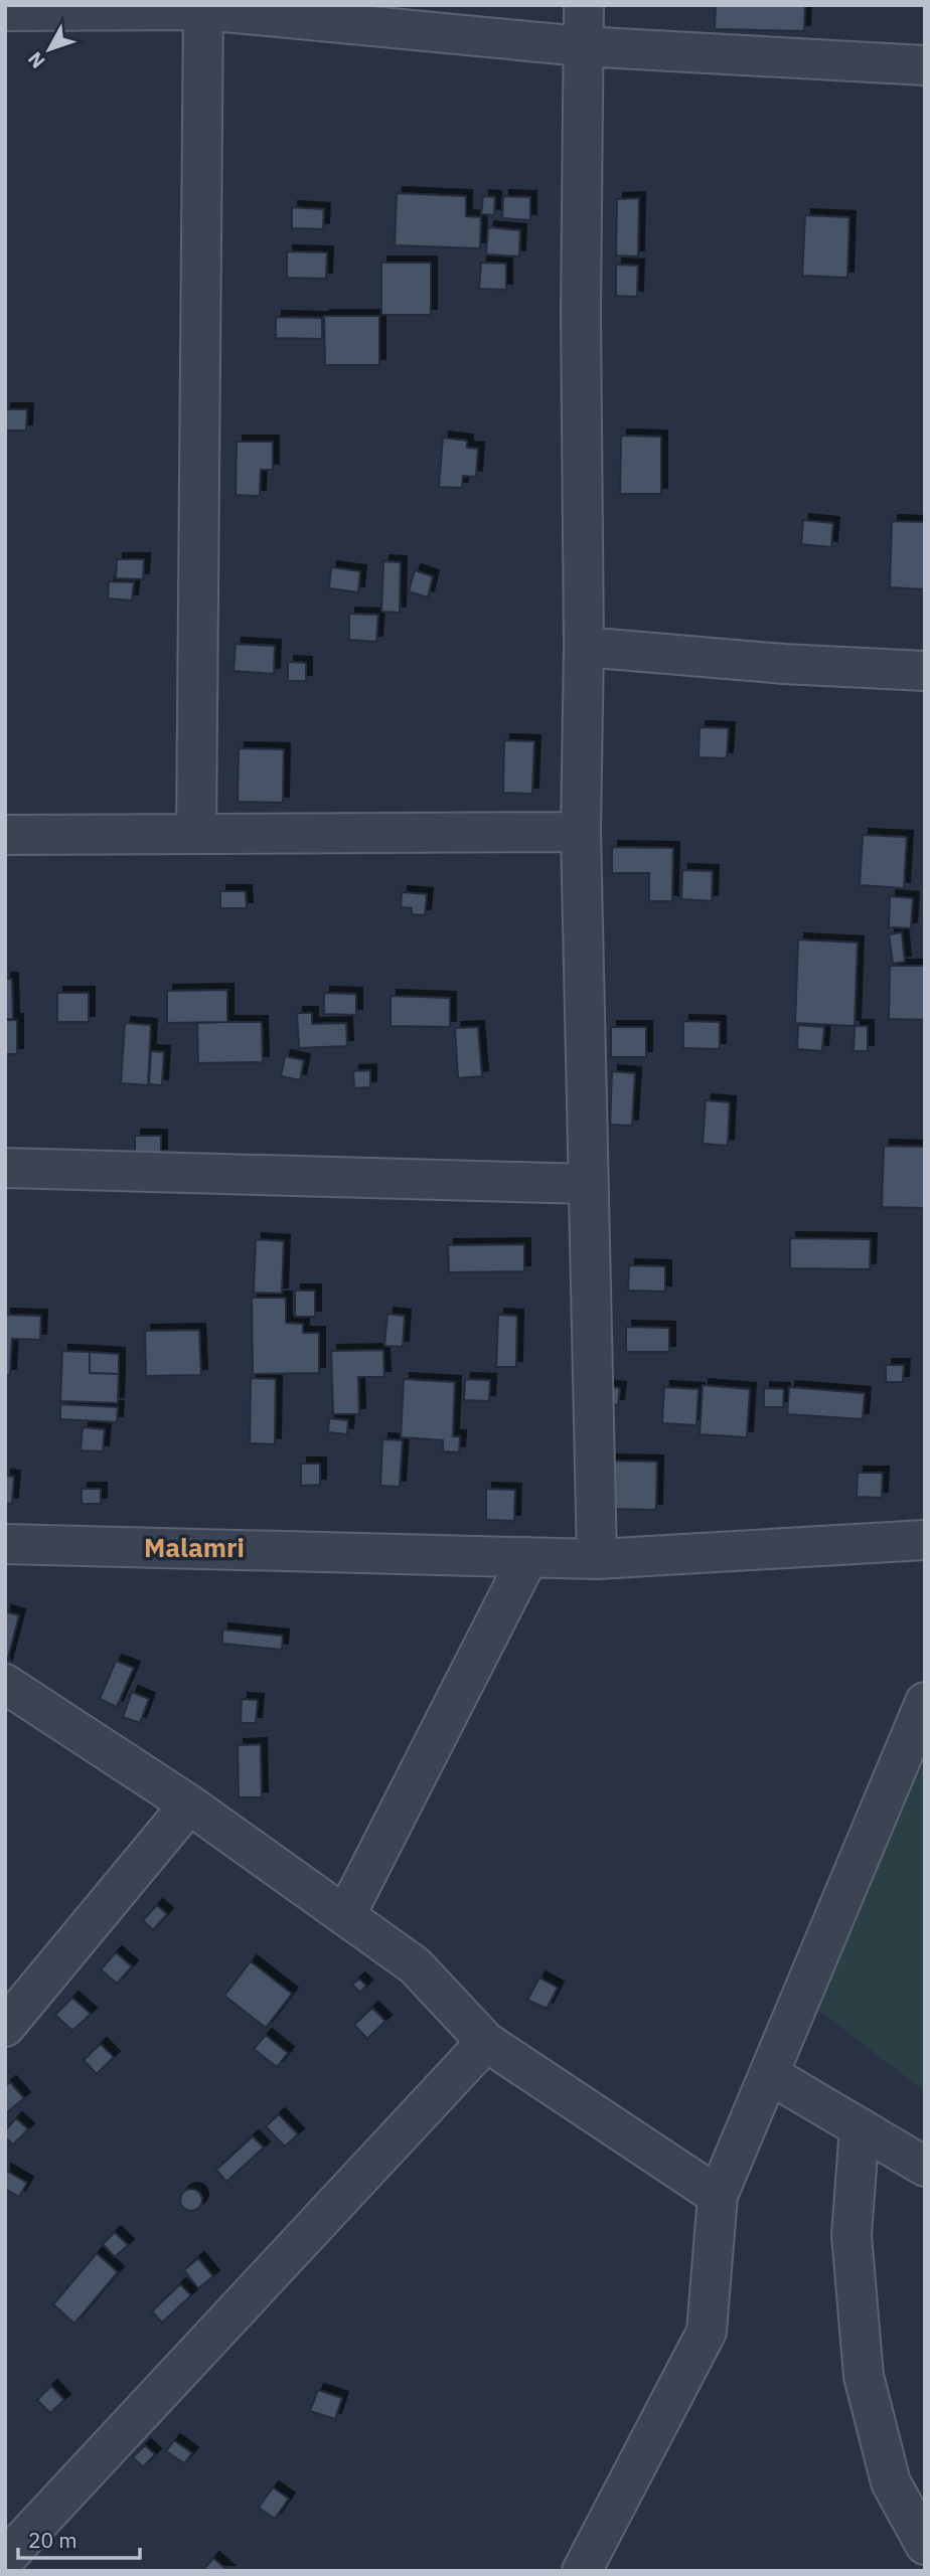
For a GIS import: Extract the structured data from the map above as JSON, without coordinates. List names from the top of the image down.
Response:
{
  "districts": ["Malamri"],
  "scale_bar": "20 m",
  "north": "bottom left"
}
